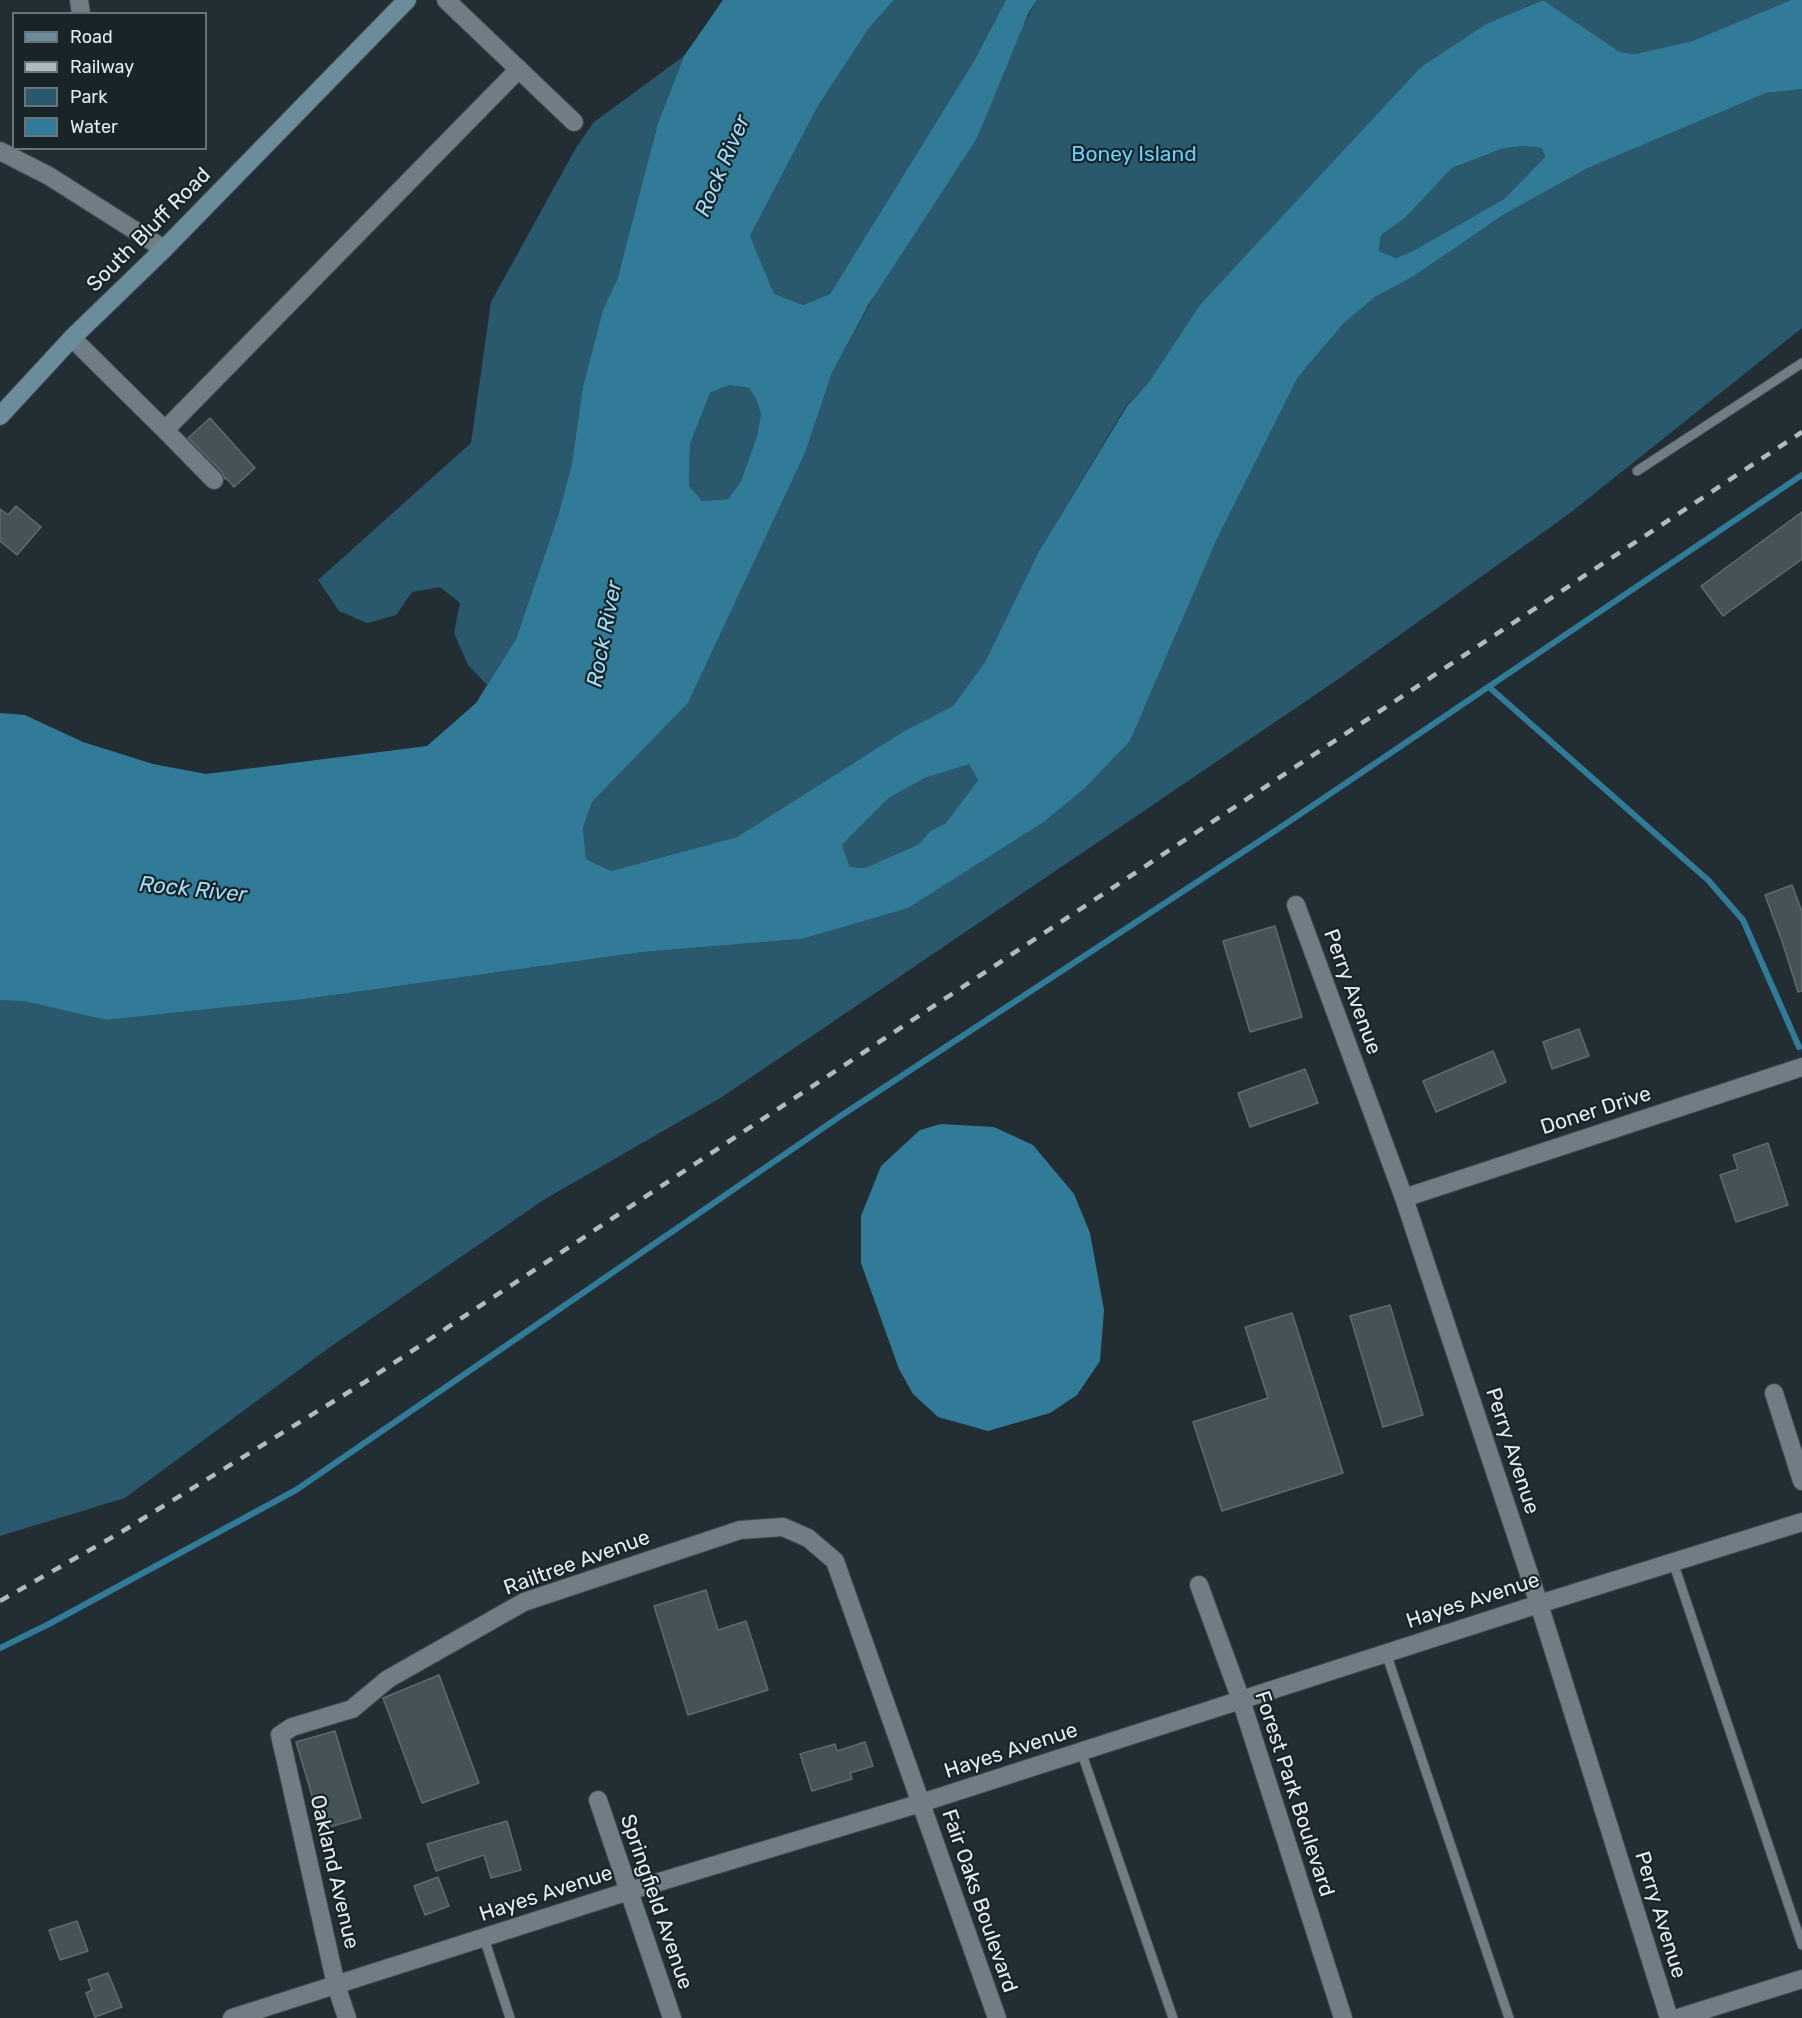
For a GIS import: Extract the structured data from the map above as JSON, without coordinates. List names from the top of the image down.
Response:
{
  "streets": {
    "street": [
      "South Bluff Road",
      "Perry Avenue",
      "Doner Drive",
      "Railtree Avenue",
      "Hayes Avenue",
      "Forest Park Boulevard",
      "Oakland Avenue",
      "Fair Oaks Boulevard",
      "Springfield Avenue"
    ]
  },
  "crossings": [
    ["Perry Avenue", "Doner Drive"],
    ["Perry Avenue", "Hayes Avenue"],
    ["Railtree Avenue", "Oakland Avenue"],
    ["Railtree Avenue", "Fair Oaks Boulevard"],
    ["Hayes Avenue", "Forest Park Boulevard"],
    ["Hayes Avenue", "Oakland Avenue"],
    ["Hayes Avenue", "Fair Oaks Boulevard"],
    ["Hayes Avenue", "Springfield Avenue"]
  ],
  "water": ["Rock River"],
  "parks": ["Boney Island"],
  "legend": [
    "Road",
    "Railway",
    "Park",
    "Water"
  ]
}
